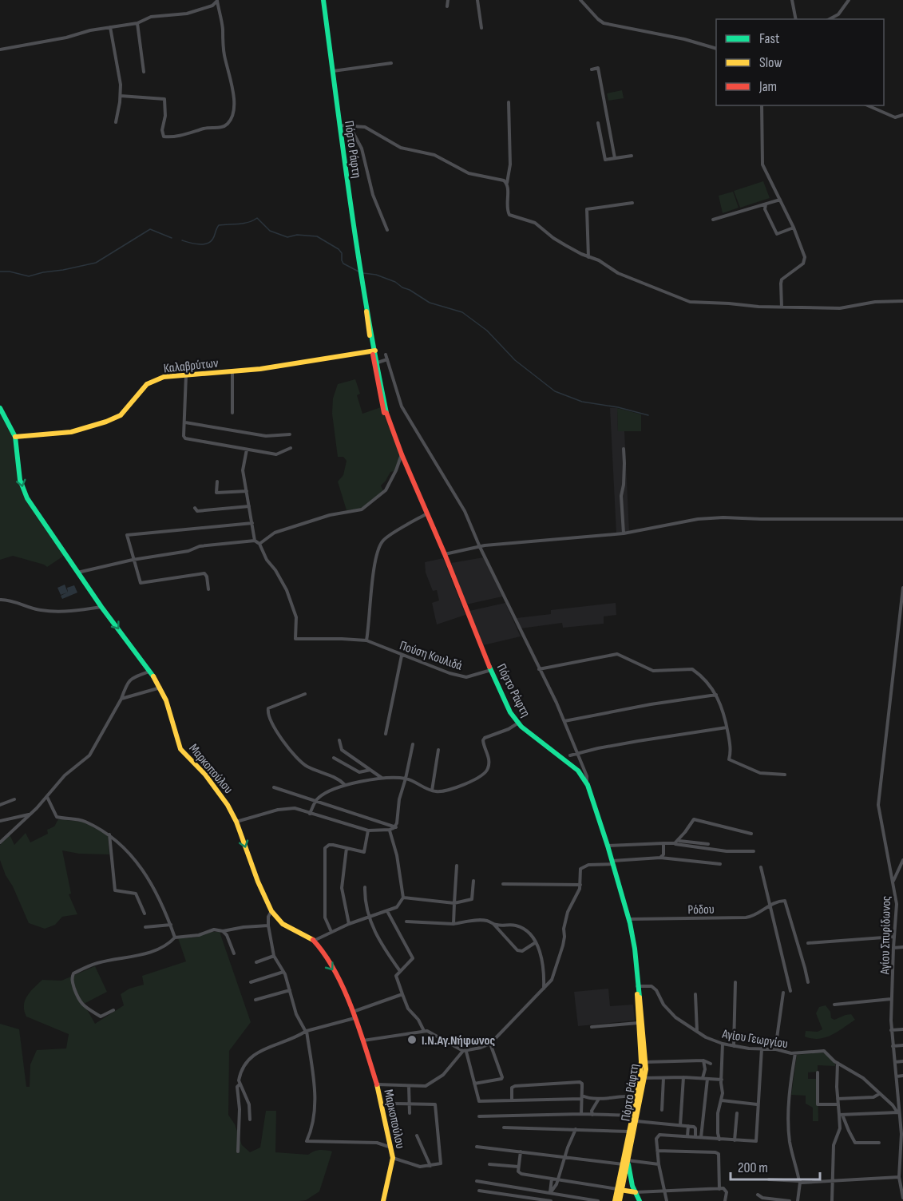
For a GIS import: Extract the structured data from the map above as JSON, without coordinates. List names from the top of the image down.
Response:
{
  "streets": {
    "main road": ["Πόρτο Ράφτη", "Καλαβρύτων", "Μαρκοπούλου"],
    "street": [
      "Πούση Κουλιδά",
      "Ρόδου",
      "Αγίου Σπυρίδωνος",
      "Αγίου Γεωργίου"
    ]
  },
  "crossings": [
    ["Πόρτο Ράφτη", "Καλαβρύτων"],
    ["Πόρτο Ράφτη", "Πούση Κουλιδά"],
    ["Πόρτο Ράφτη", "Ρόδου"],
    ["Πόρτο Ράφτη", "Αγίου Γεωργίου"],
    ["Καλαβρύτων", "Μαρκοπούλου"],
    ["Αγίου Σπυρίδωνος", "Αγίου Γεωργίου"]
  ],
  "one_way": ["Μαρκοπούλου"],
  "places": ["Ι.Ν.Αγ.Νήφωνος"],
  "legend": ["Fast", "Slow", "Jam"],
  "scale_bar": "200 m"
}
